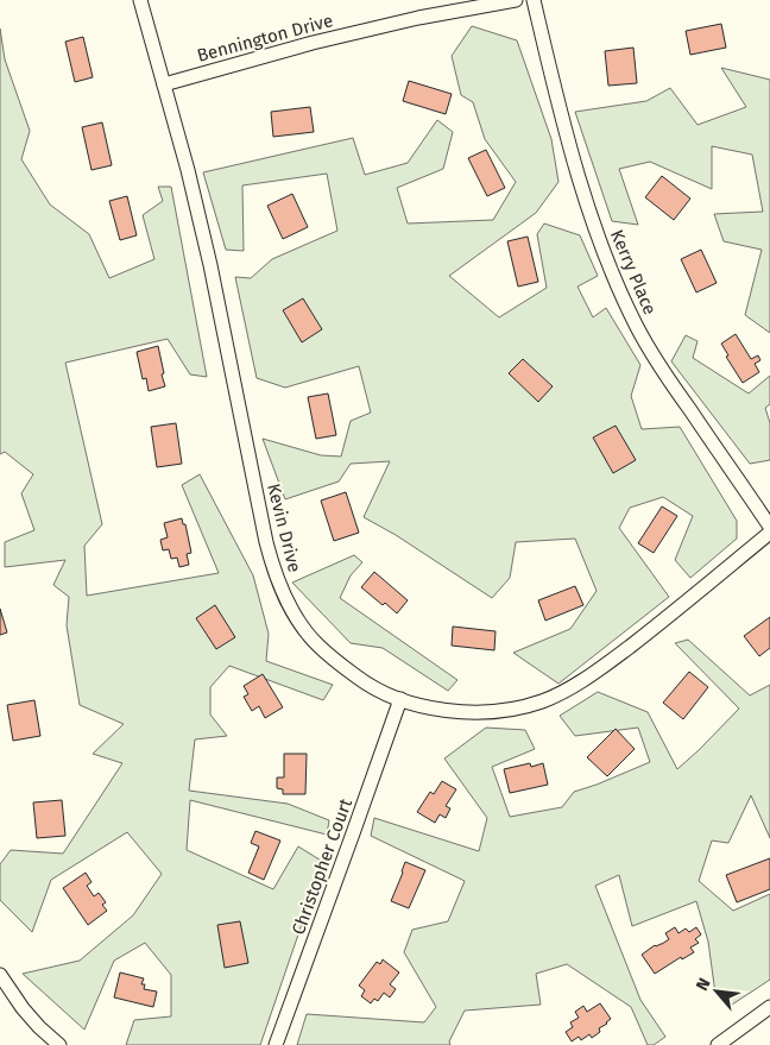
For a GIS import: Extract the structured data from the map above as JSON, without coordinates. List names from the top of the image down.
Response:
{
  "streets": {
    "street": [
      "Bennington Drive",
      "Kerry Place",
      "Kevin Drive",
      "Christopher Court"
    ]
  },
  "crossings": [
    ["Bennington Drive", "Kevin Drive"],
    ["Kevin Drive", "Christopher Court"]
  ],
  "north": "top left"
}
